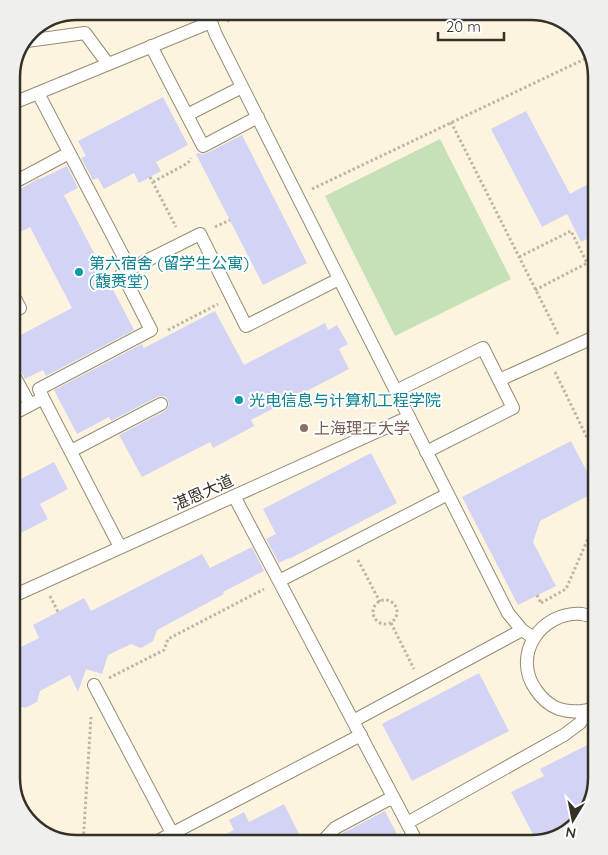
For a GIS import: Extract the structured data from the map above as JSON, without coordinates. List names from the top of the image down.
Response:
{
  "streets": {
    "lane": ["湛恩大道"]
  },
  "places": ["第六宿舍 (留学生公寓) (馥赉堂)", "光电信息与计算机工程学院", "上海理工大学"],
  "scale_bar": "20 m",
  "north": "bottom"
}
